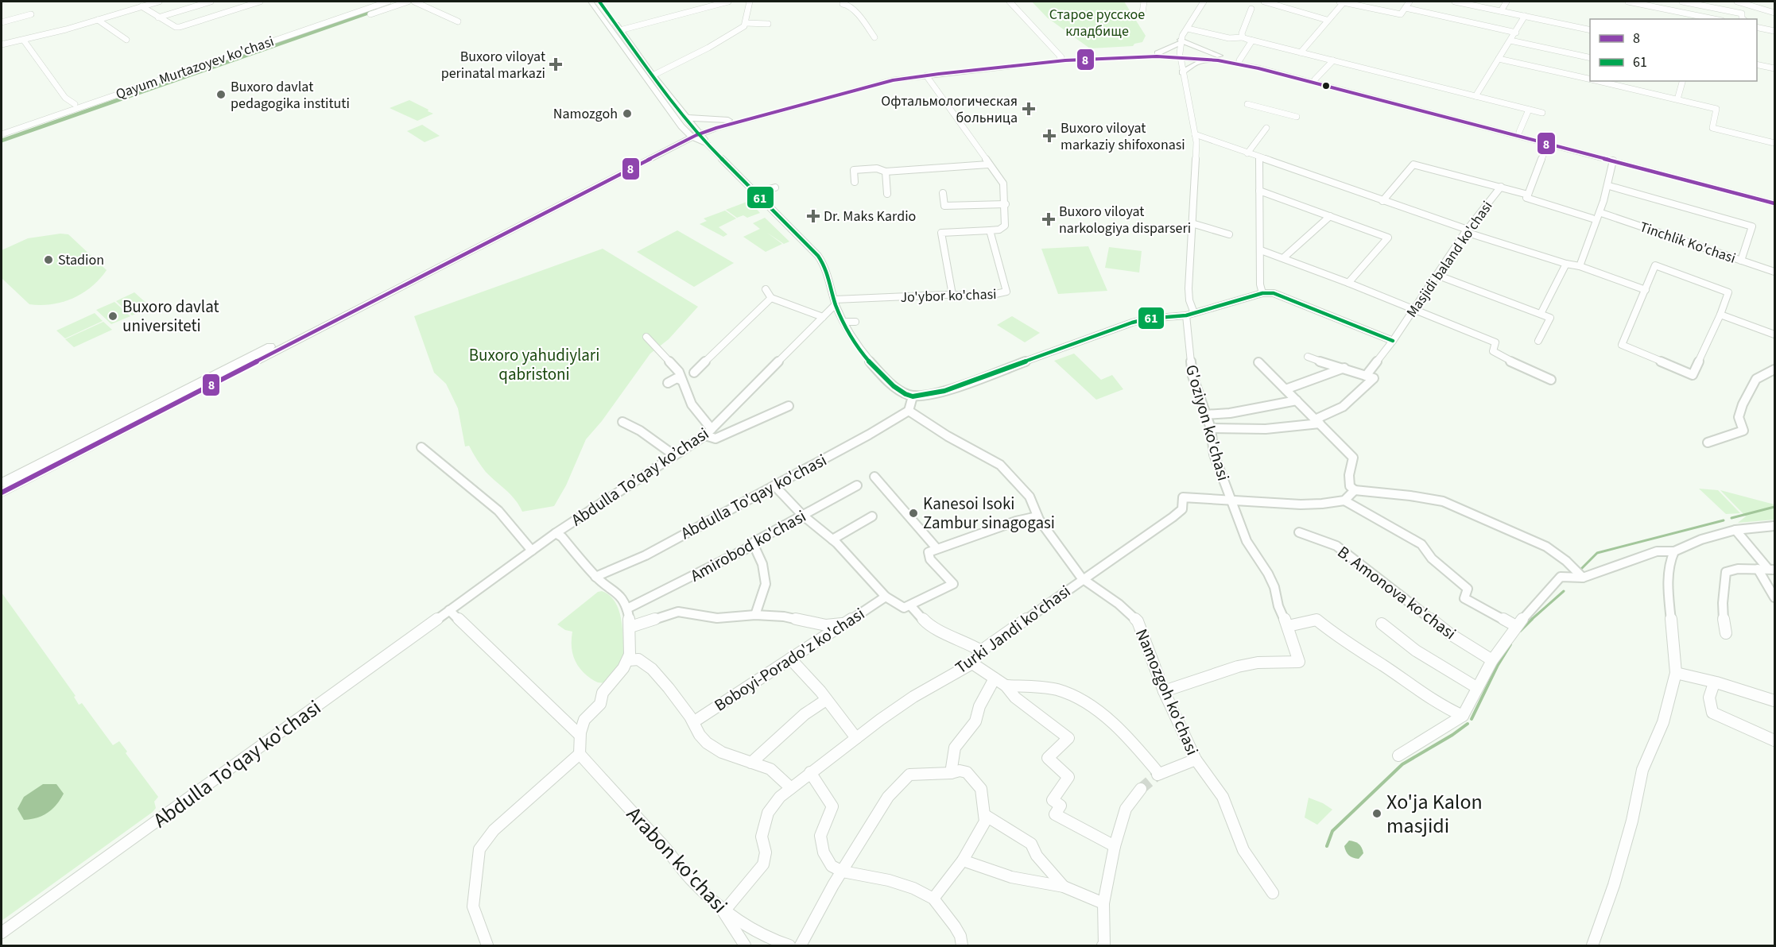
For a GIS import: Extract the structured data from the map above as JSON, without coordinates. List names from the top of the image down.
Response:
{
  "streets": {
    "street": [
      "Qayum Murtazoyev ko'chasi",
      "Tinchlik Ko'chasi",
      "Masjidi baland ko'chasi",
      "Jo'ybor ko'chasi",
      "G'oziyon ko'chasi",
      "Abdulla To’qay ko’chasi",
      "Abdulla To'qay ko'chasi",
      "Amirobod ko'chasi",
      "B. Amonova ko'chasi",
      "Turki Jandi ko'chasi",
      "Boboyi-Porado'z ko'chasi",
      "Namozgoh ko'chasi",
      "Arabon ko'chasi"
    ]
  },
  "crossings": [
    ["Jo'ybor ko'chasi", "Abdulla To’qay ko’chasi"],
    ["G'oziyon ko'chasi", "Turki Jandi ko'chasi"],
    ["G'oziyon ko'chasi", "Namozgoh ko'chasi"],
    ["Abdulla To’qay ko’chasi", "Abdulla To'qay ko'chasi"],
    ["Abdulla To'qay ko'chasi", "Namozgoh ko'chasi"],
    ["Turki Jandi ko'chasi", "Namozgoh ko'chasi"],
    ["Turki Jandi ko'chasi", "Arabon ko'chasi"]
  ],
  "parks": ["Старое русское кладбище", "Buxoro yahudiylari qabristoni"],
  "places": {
    "health": [
      "Buxoro viloyat perinatal markazi",
      "Офтальмологическая больница",
      "Buxoro viloyat markaziy shifoxonasi",
      "Dr. Maks Kardio",
      "Buxoro viloyat narkologiya disparseri"
    ],
    "other": [
      "Buxoro davlat pedagogika instituti",
      "Namozgoh",
      "Stadion",
      "Buxoro davlat universiteti",
      "Kanesoi Isoki Zambur sinagogasi",
      "Xo'ja Kalon masjidi"
    ]
  },
  "lines": ["transit line 61", "transit line 8"],
  "legend": ["8", "61"]
}
